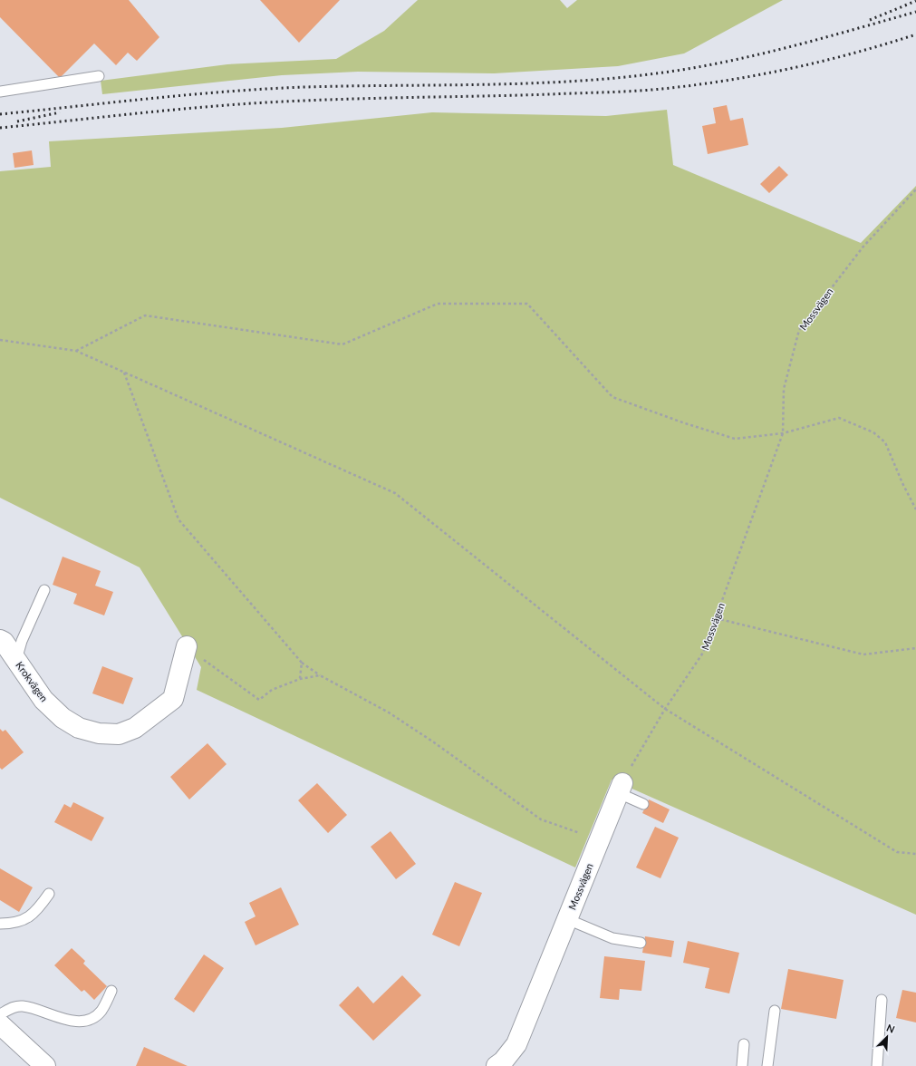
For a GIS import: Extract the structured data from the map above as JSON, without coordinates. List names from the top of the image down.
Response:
{
  "streets": {
    "street": ["Mossvägen", "Krokvägen"]
  },
  "north": "top right"
}
